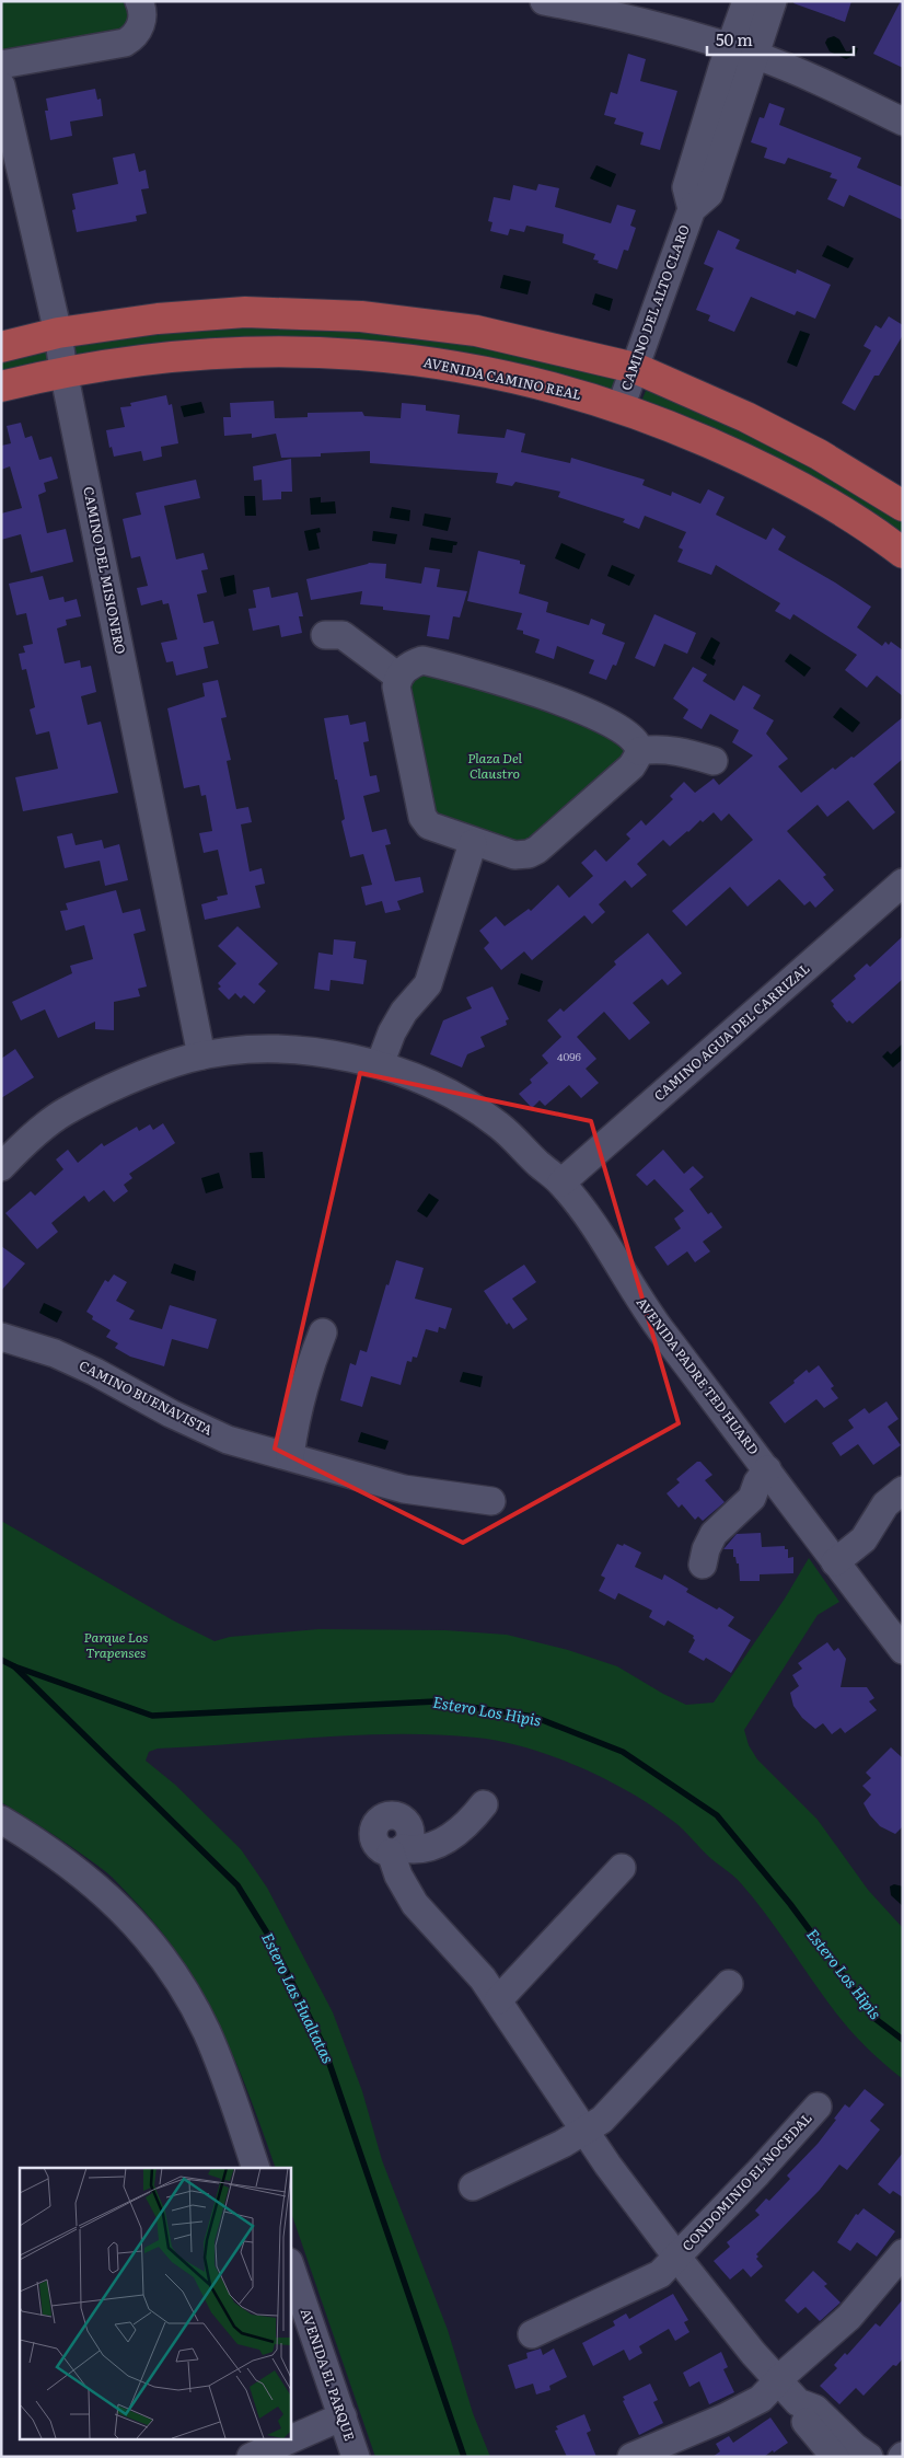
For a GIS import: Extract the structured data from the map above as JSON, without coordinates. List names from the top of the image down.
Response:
{
  "streets": {
    "main road": ["AVENIDA CAMINO REAL"],
    "street": [
      "CAMINO DEL ALTO CLARO",
      "CAMINO DEL MISIONERO",
      "CAMINO AGUA DEL CARRIZAL",
      "AVENIDA PADRE TED HUARD",
      "CAMINO BUENAVISTA",
      "CONDOMINIO EL NOCEDAL",
      "AVENIDA EL PARQUE"
    ]
  },
  "crossings": [
    ["CAMINO DEL ALTO CLARO", "AVENIDA CAMINO REAL"],
    ["AVENIDA CAMINO REAL", "CAMINO DEL MISIONERO"],
    ["CAMINO DEL MISIONERO", "AVENIDA PADRE TED HUARD"],
    ["CAMINO AGUA DEL CARRIZAL", "AVENIDA PADRE TED HUARD"]
  ],
  "water": ["Estero Los Hipis", "Estero Las Hualtatas"],
  "parks": ["Plaza Del Claustro", "Parque Los Trapenses"],
  "house_numbers": ["4096"],
  "scale_bar": "50 m"
}
